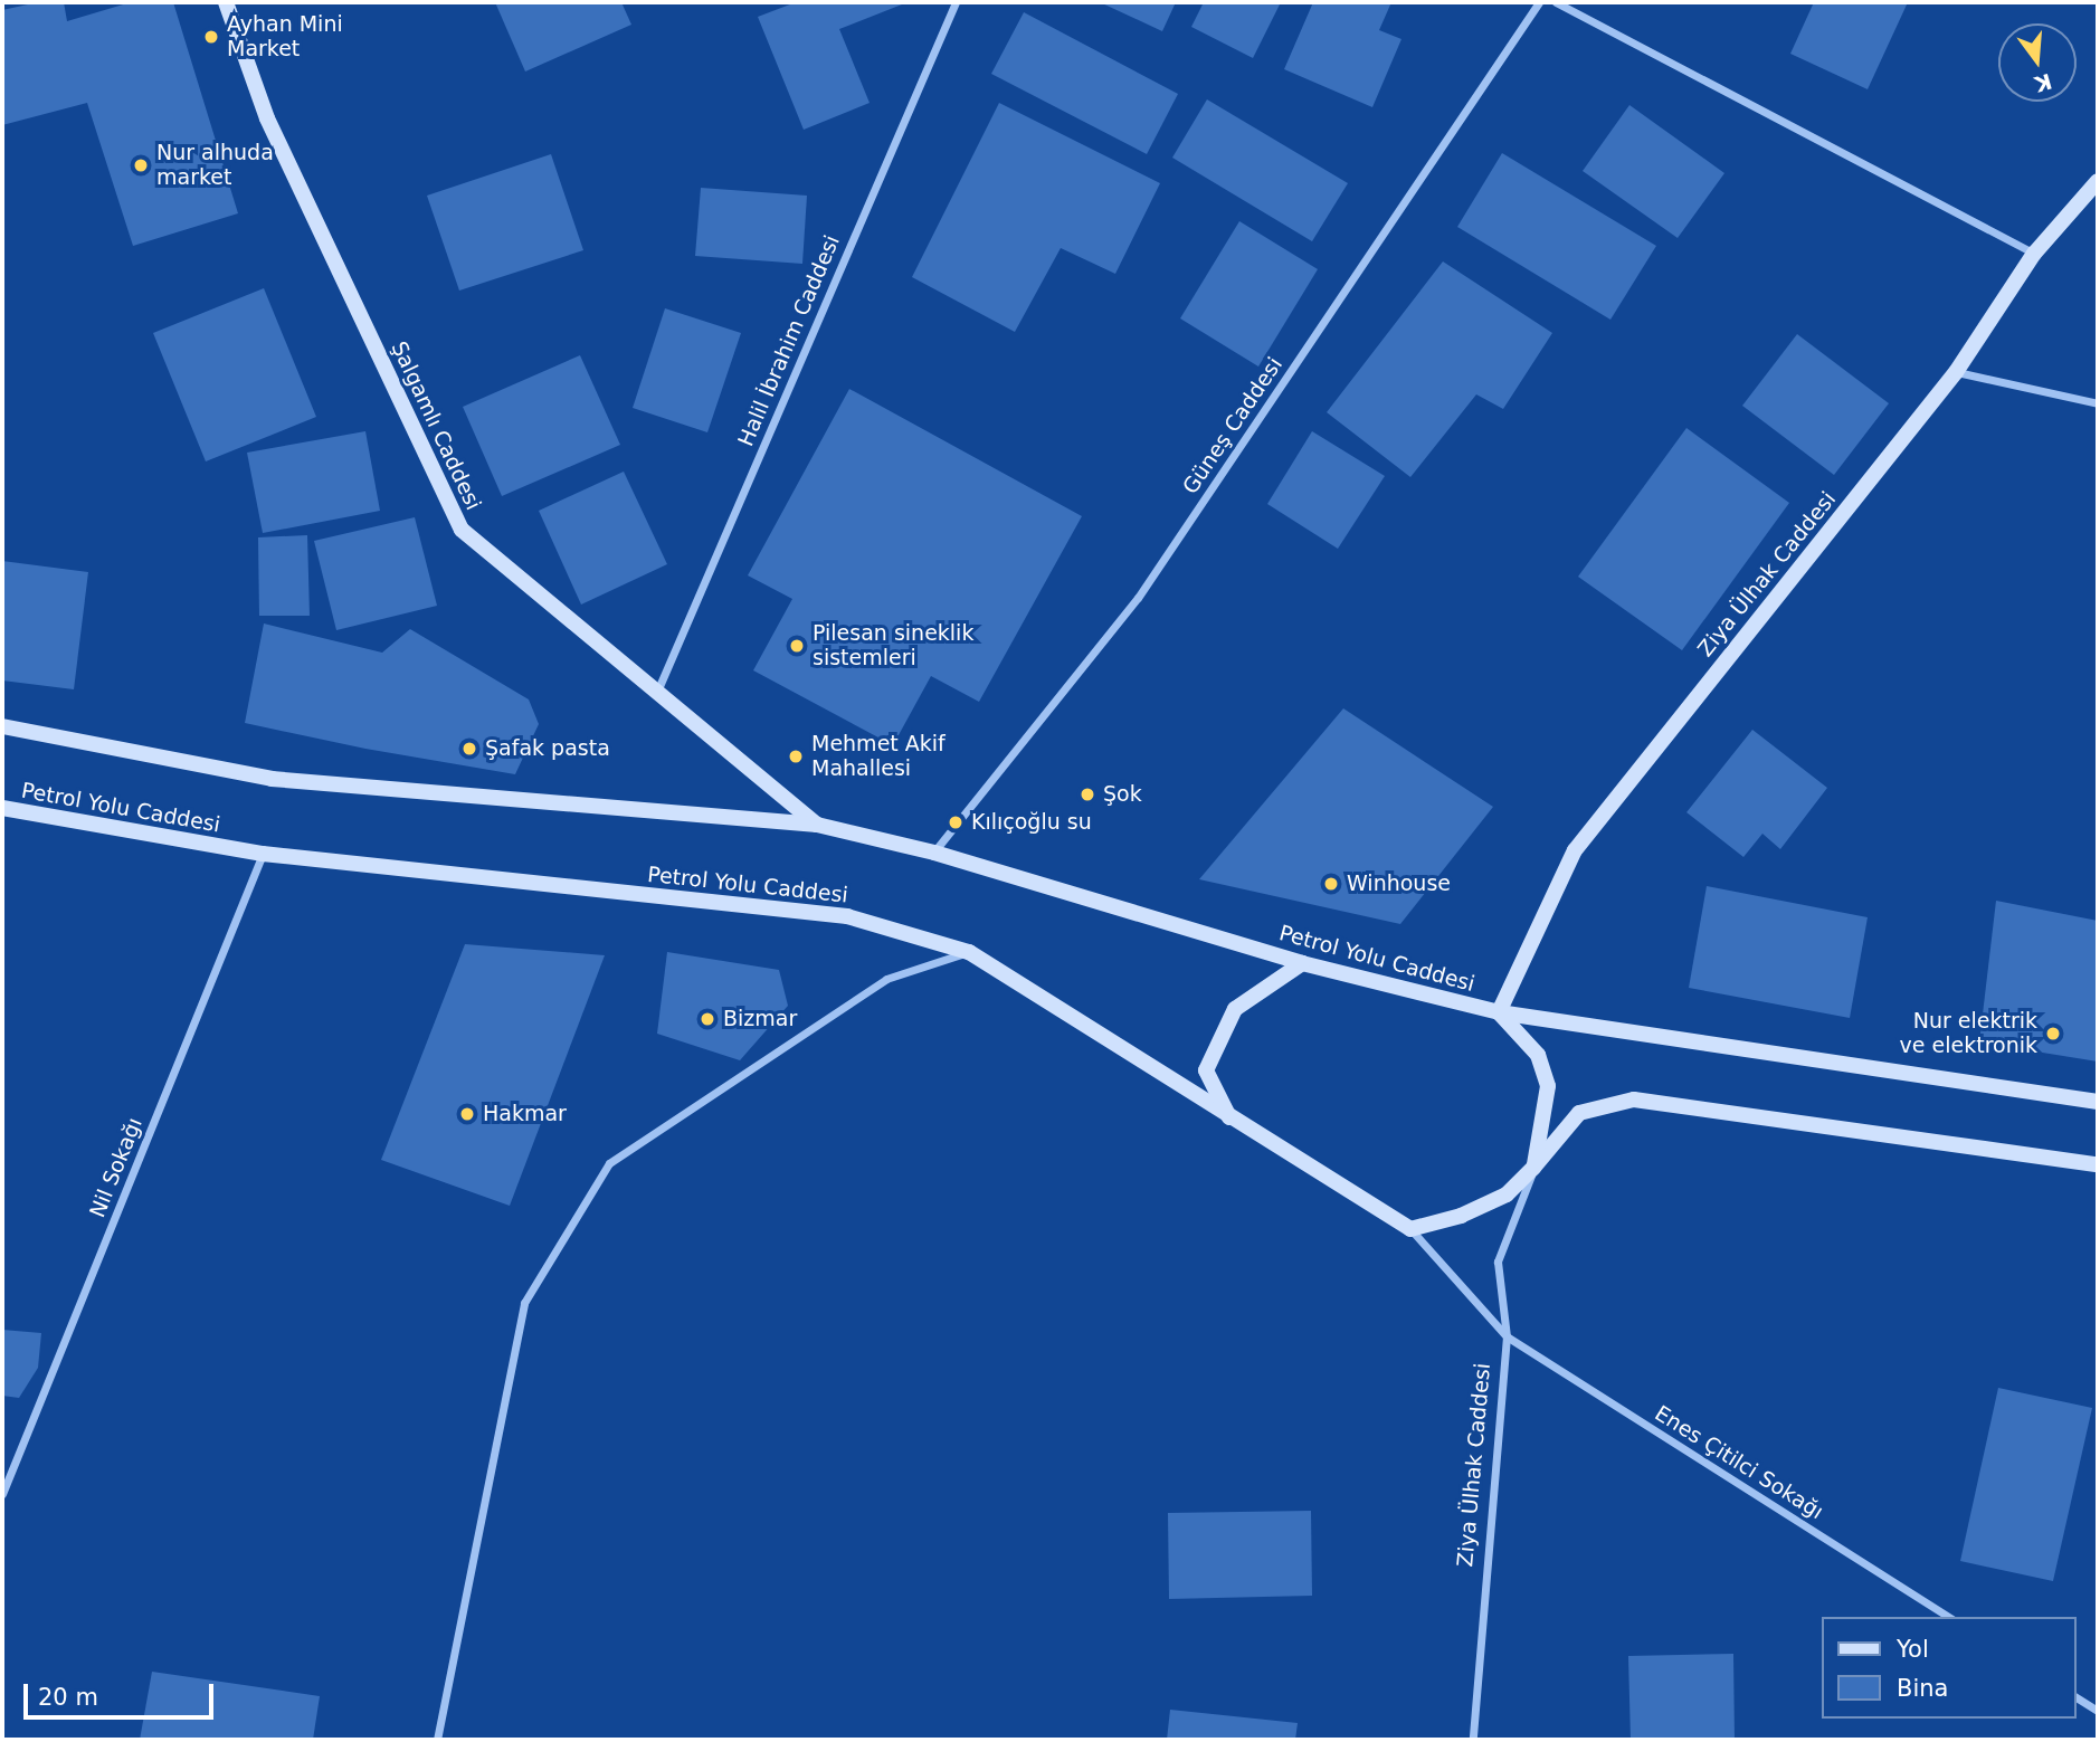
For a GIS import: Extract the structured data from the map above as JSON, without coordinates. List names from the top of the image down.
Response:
{
  "streets": {
    "main road": ["Şalgamlı Caddesi", "Ziya Ülhak Caddesi", "Petrol Yolu Caddesi"],
    "street": [
      "Halil İbrahim Caddesi",
      "Güneş Caddesi",
      "Nil Sokağı",
      "Enes Çitilci Sokağı"
    ]
  },
  "crossings": [
    ["Halil İbrahim Caddesi", "Şalgamlı Caddesi"],
    ["Şalgamlı Caddesi", "Petrol Yolu Caddesi"],
    ["Güneş Caddesi", "Petrol Yolu Caddesi"],
    ["Ziya Ülhak Caddesi", "Petrol Yolu Caddesi"],
    ["Ziya Ülhak Caddesi", "Enes Çitilci Sokağı"],
    ["Petrol Yolu Caddesi", "Nil Sokağı"]
  ],
  "places": [
    "Ayhan Mini Market",
    "Nur alhuda market",
    "Pilesan sineklik sistemleri",
    "Şafak pasta",
    "Mehmet Akif Mahallesi",
    "Şok",
    "Kılıçoğlu su",
    "Winhouse",
    "Bizmar",
    "Nur elektrik ve elektronik",
    "Hakmar"
  ],
  "legend": ["Yol", "Bina"],
  "scale_bar": "20 m",
  "north": "bottom"
}
